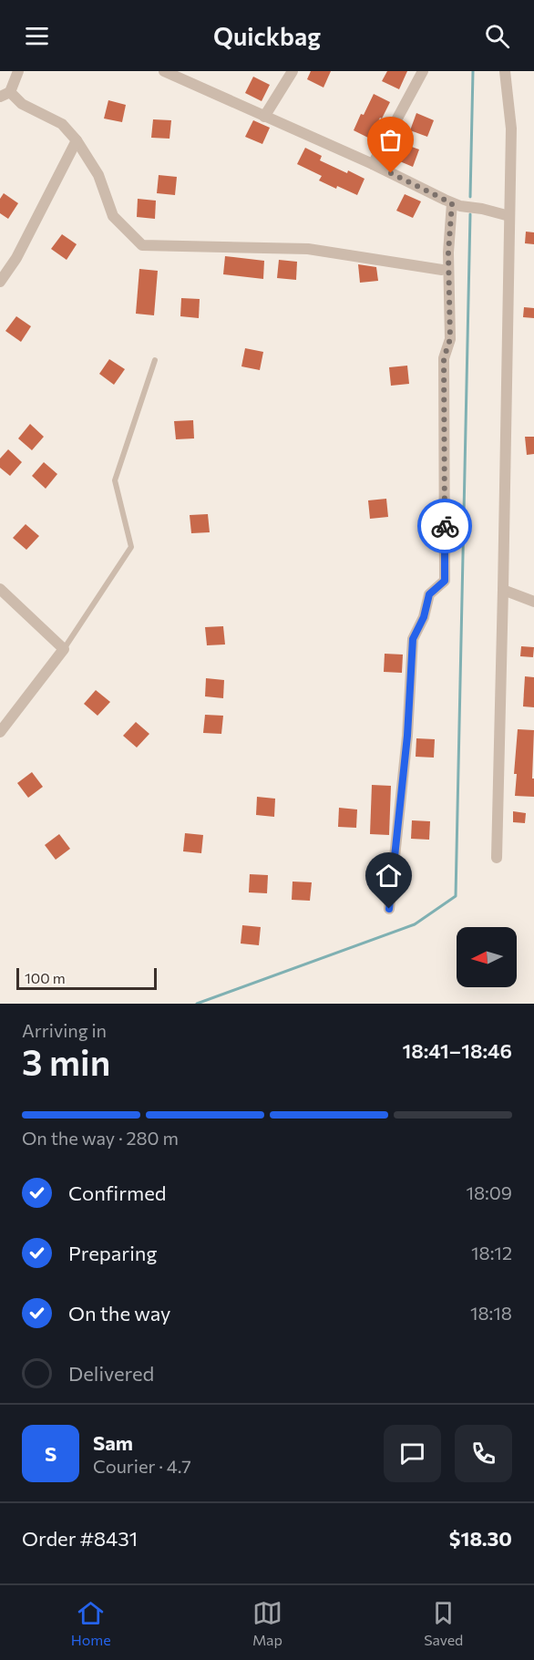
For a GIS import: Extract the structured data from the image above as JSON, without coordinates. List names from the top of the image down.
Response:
{
  "scale_bar": "100 m",
  "north": "left",
  "page": {
    "header": "Quickbag",
    "scale": "100 m",
    "heading": ["3 min", "Arriving in", "18:41–18:46"],
    "panel": [
      "Sam",
      "Courier · 4.7",
      "Order #8431",
      "$18.30"
    ],
    "bar": "On the way · 280 m",
    "list": [
      ["Confirmed", "18:09"],
      ["Preparing", "18:12"],
      ["On the way", "18:18"],
      "Delivered"
    ],
    "round": "S",
    "tabs": ["Home", "Map", "Saved"]
  }
}
